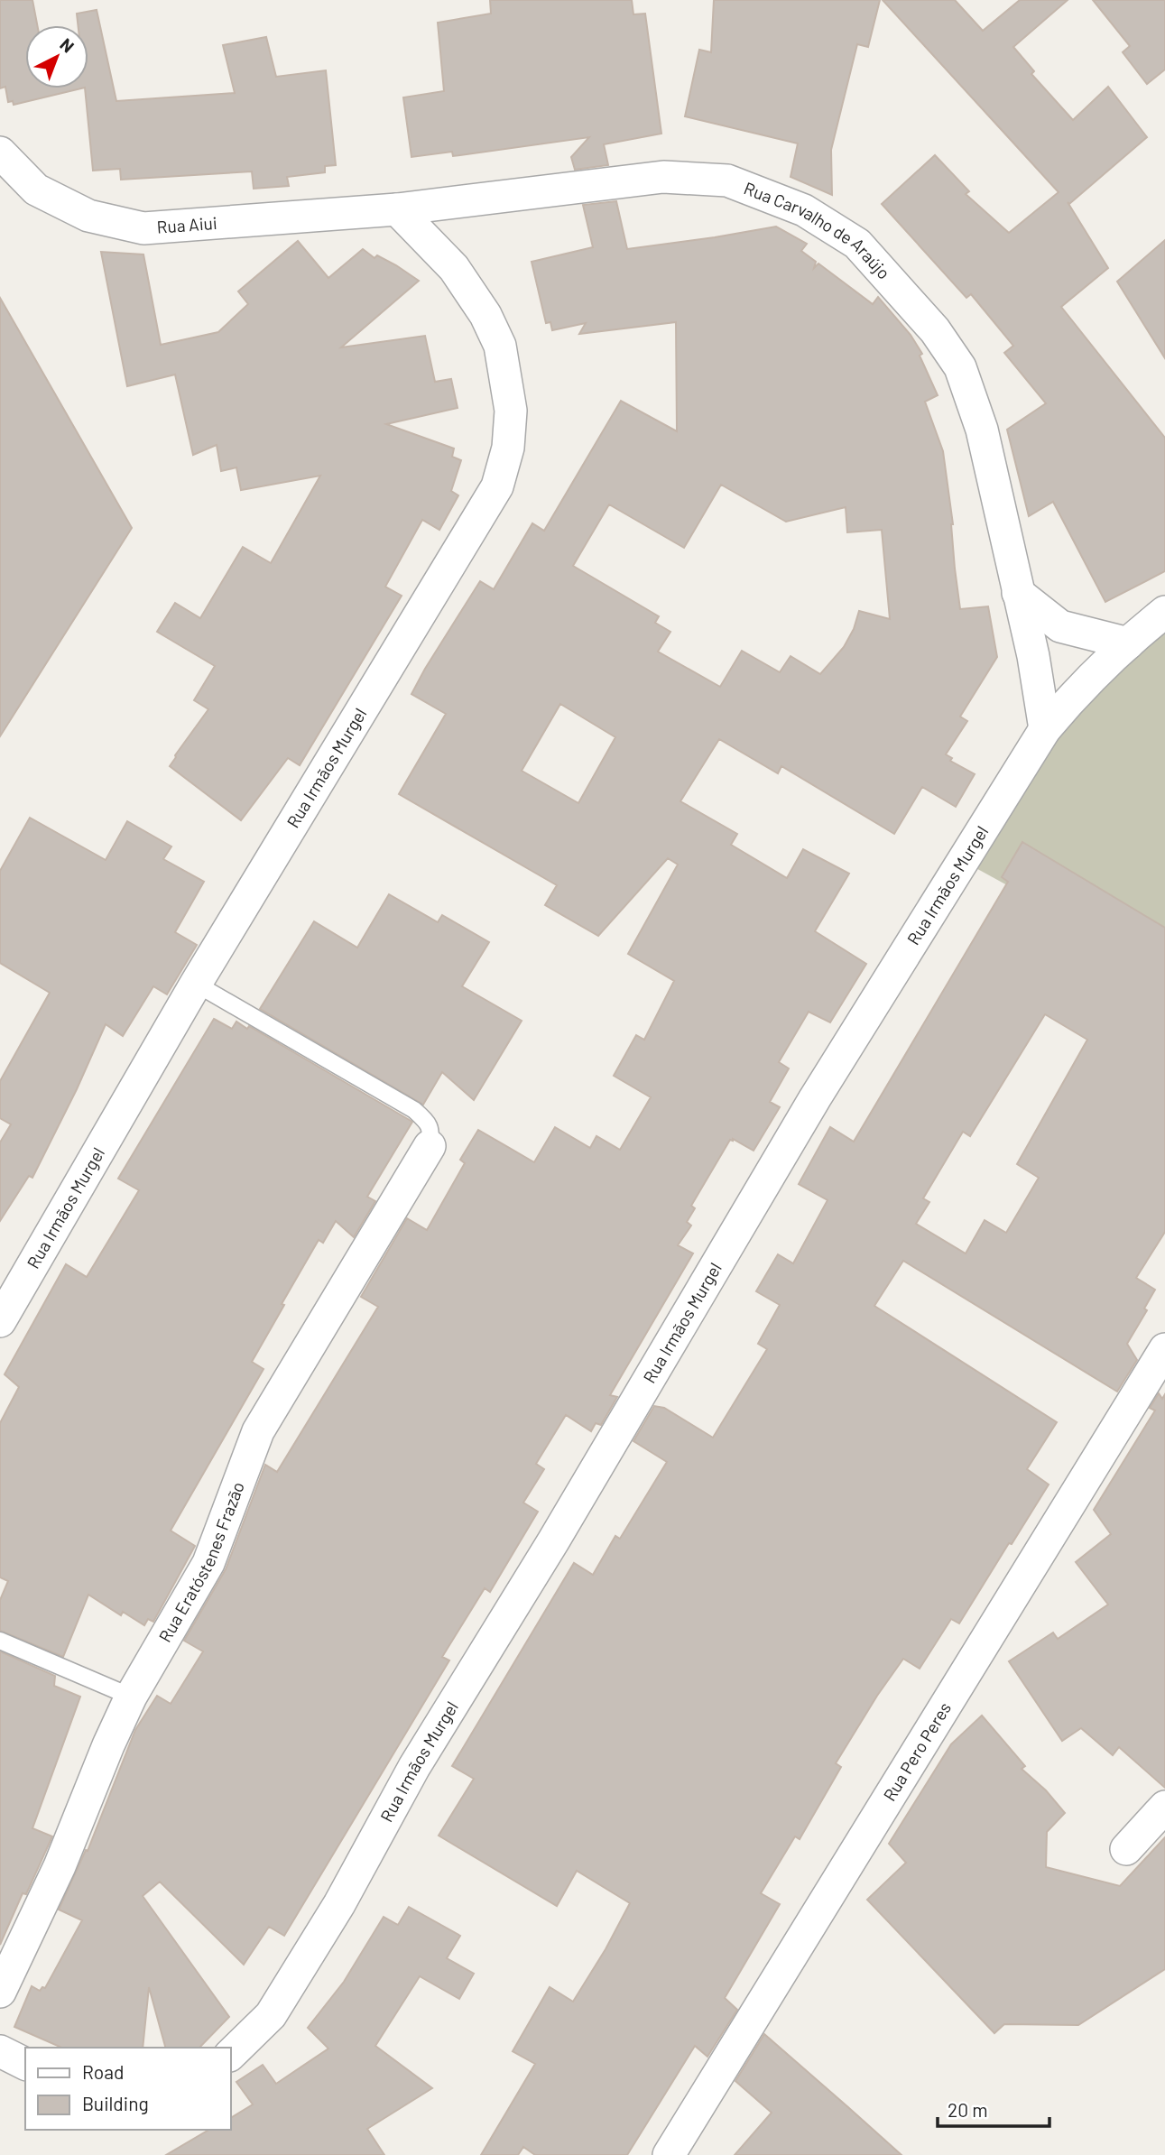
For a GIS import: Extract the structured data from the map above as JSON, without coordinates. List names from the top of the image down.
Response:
{
  "streets": {
    "street": [
      "Rua Aiui",
      "Rua Carvalho de Araújo",
      "Rua Irmãos Murgel",
      "Rua Eratóstenes Frazão",
      "Rua Pero Peres"
    ]
  },
  "crossings": [
    ["Rua Aiui", "Rua Carvalho de Araújo"],
    ["Rua Aiui", "Rua Irmãos Murgel"],
    ["Rua Carvalho de Araújo", "Rua Irmãos Murgel"]
  ],
  "legend": ["Road", "Building"],
  "scale_bar": "20 m",
  "north": "top right"
}
